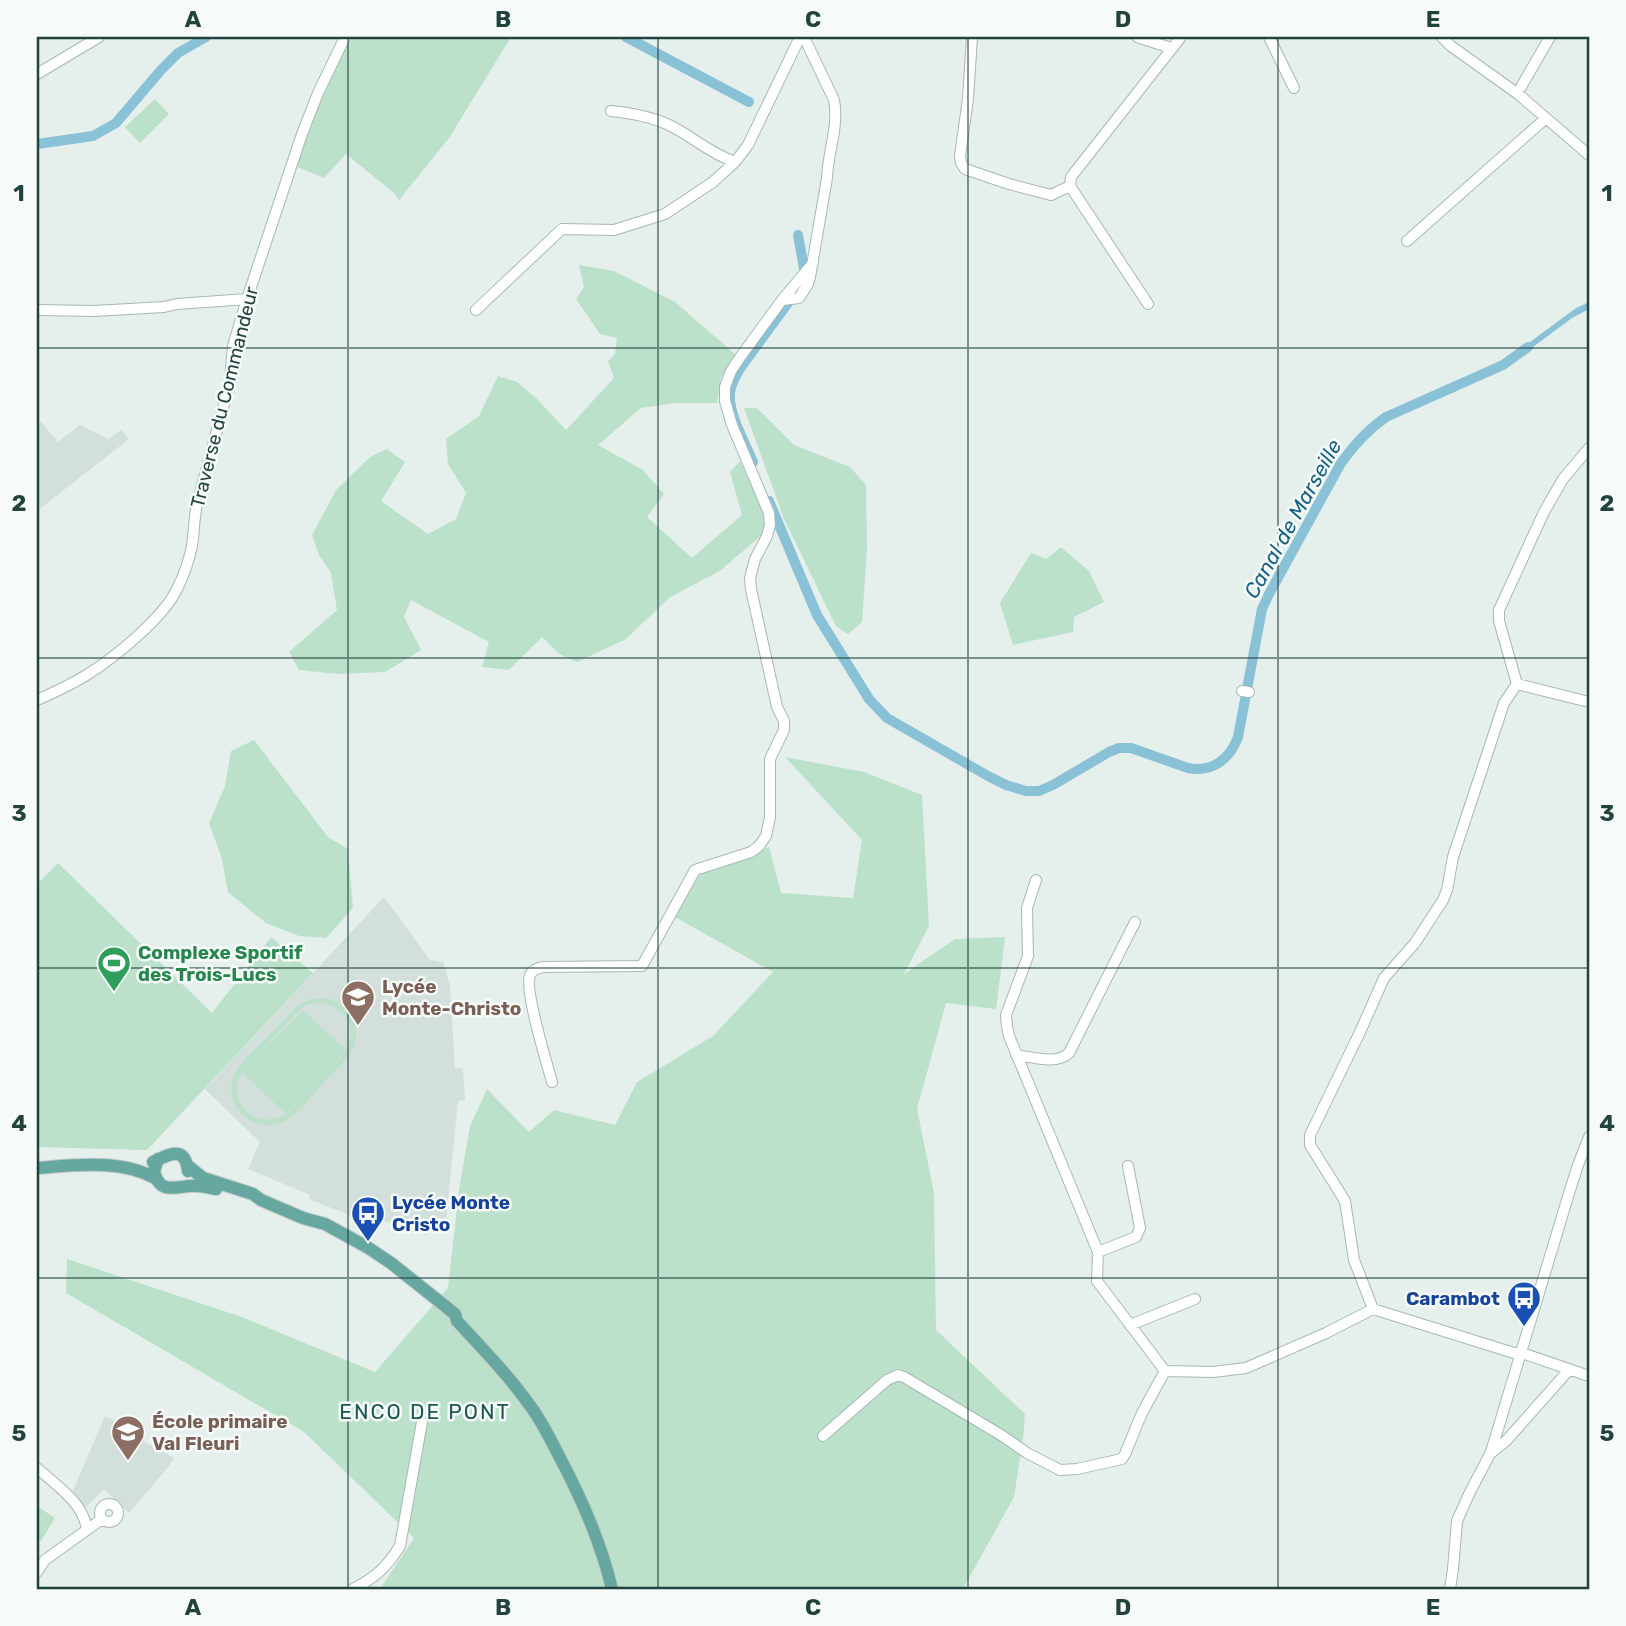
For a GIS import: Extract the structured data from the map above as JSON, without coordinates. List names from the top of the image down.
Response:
{
  "streets": {
    "street": ["Traverse du Commandeur"]
  },
  "districts": ["ENCO DE PONT"],
  "water": ["Canal de Marseille"],
  "places": {
    "sports": ["Complexe Sportif des Trois-Lucs"],
    "school or university": ["Lycée Monte-Christo", "École primaire Val Fleuri"],
    "bus stop": ["Lycée Monte Cristo", "Carambot"]
  },
  "grid": {
    "columns": [
      "A",
      "B",
      "C",
      "D",
      "E"
    ],
    "rows": [
      "1",
      "2",
      "3",
      "4",
      "5"
    ]
  }
}
